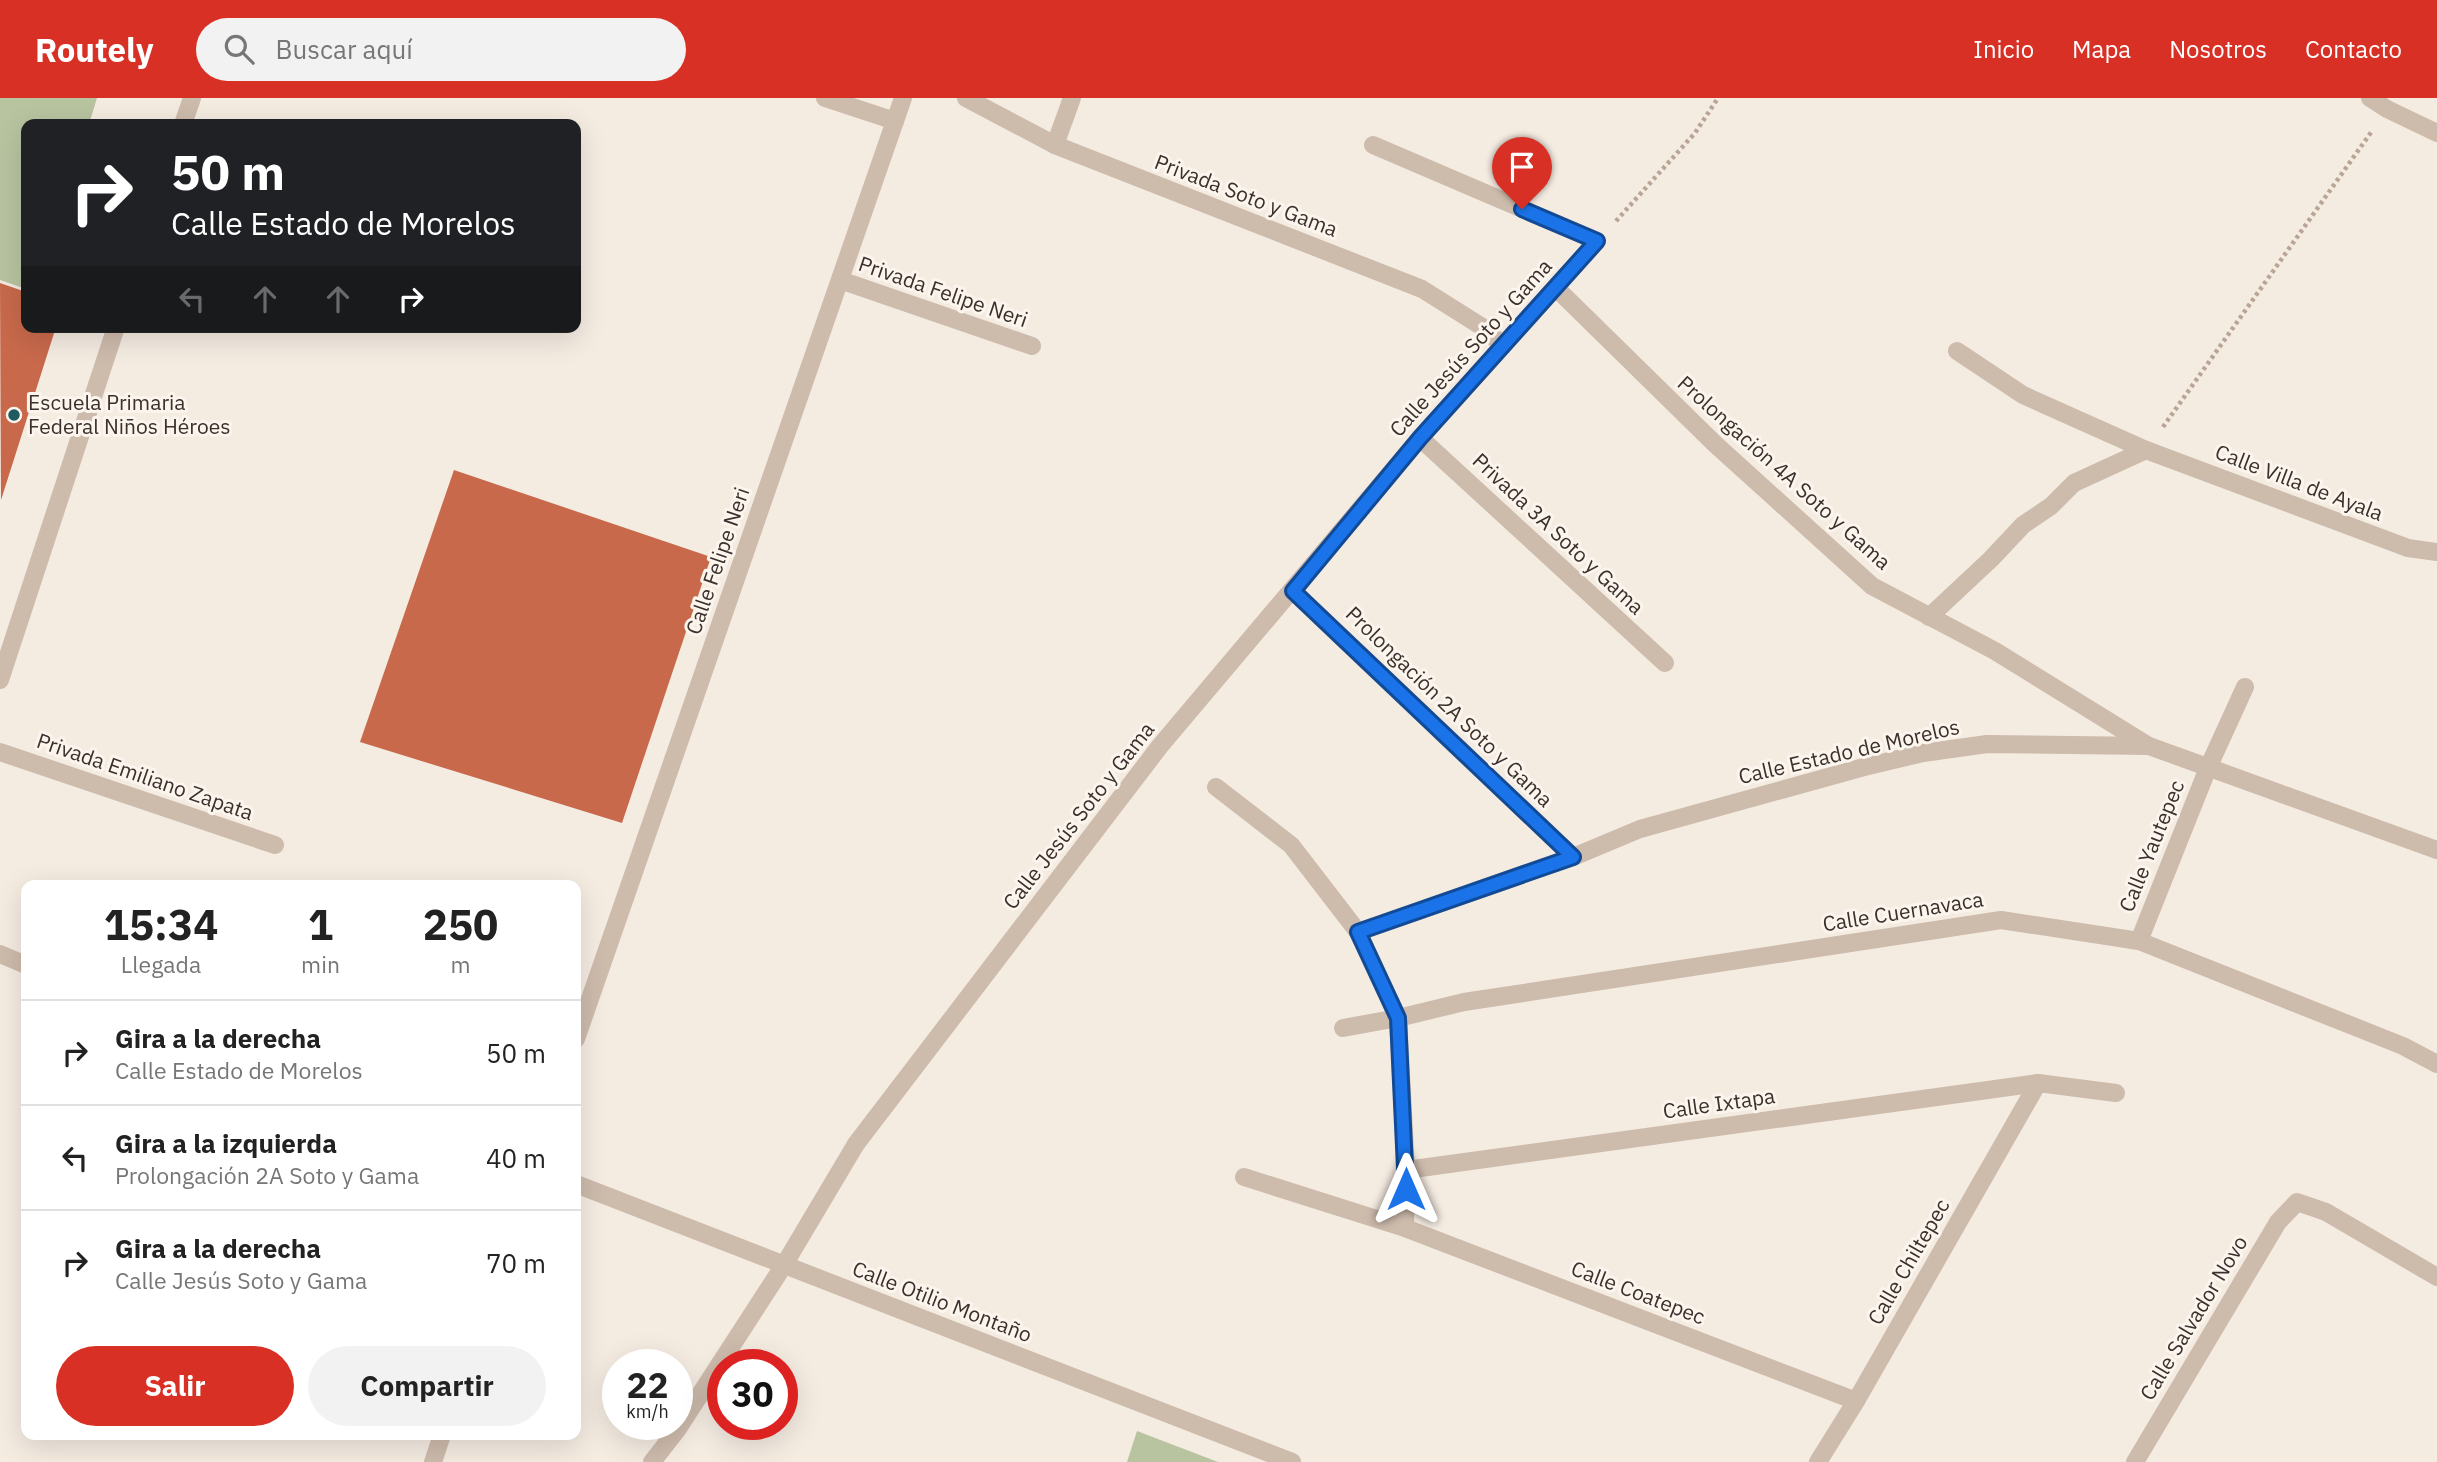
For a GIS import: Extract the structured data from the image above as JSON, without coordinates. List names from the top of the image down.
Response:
{
  "streets": {
    "street": [
      "Privada Soto y Gama",
      "Privada Felipe Neri",
      "Calle Jesús Soto y Gama",
      "Prolongación 4A Soto y Gama",
      "Calle Villa de Ayala",
      "Privada 3A Soto y Gama",
      "Calle Felipe Neri",
      "Prolongación 2A Soto y Gama",
      "Calle Estado de Morelos",
      "Privada Emiliano Zapata",
      "Calle Yautepec",
      "Calle Cuernavaca",
      "Calle Ixtapa",
      "Calle Chiltepec",
      "Calle Coatepec",
      "Calle Otilio Montaño",
      "Calle Salvador Novo"
    ]
  },
  "crossings": [
    ["Privada Soto y Gama", "Calle Jesús Soto y Gama"],
    ["Privada Felipe Neri", "Calle Felipe Neri"],
    ["Calle Jesús Soto y Gama", "Prolongación 4A Soto y Gama"],
    ["Calle Jesús Soto y Gama", "Privada 3A Soto y Gama"],
    ["Calle Jesús Soto y Gama", "Prolongación 2A Soto y Gama"],
    ["Calle Jesús Soto y Gama", "Calle Otilio Montaño"],
    ["Prolongación 4A Soto y Gama", "Calle Estado de Morelos"],
    ["Prolongación 2A Soto y Gama", "Calle Estado de Morelos"],
    ["Calle Estado de Morelos", "Calle Yautepec"],
    ["Calle Yautepec", "Calle Cuernavaca"],
    ["Calle Ixtapa", "Calle Chiltepec"],
    ["Calle Chiltepec", "Calle Coatepec"]
  ],
  "places": ["Escuela Primaria Federal Niños Héroes"],
  "page": {
    "header": "Routely",
    "search": "Buscar aquí",
    "nav": [
      "Inicio",
      "Mapa",
      "Nosotros",
      "Contacto"
    ],
    "turn": ["50 m", "Calle Estado de Morelos"],
    "eta": [
      "15:34",
      "Llegada",
      "1",
      "min",
      "250",
      "m"
    ],
    "list": [
      {
        "name": "Gira a la derecha",
        "note": "Calle Estado de Morelos",
        "value": "50 m"
      },
      {
        "name": "Gira a la izquierda",
        "note": "Prolongación 2A Soto y Gama",
        "value": "40 m"
      },
      {
        "name": "Gira a la derecha",
        "note": "Calle Jesús Soto y Gama",
        "value": "70 m"
      }
    ],
    "buttons": ["Salir", "Compartir"],
    "speed": "22 km/h",
    "limit": "30"
  }
}
